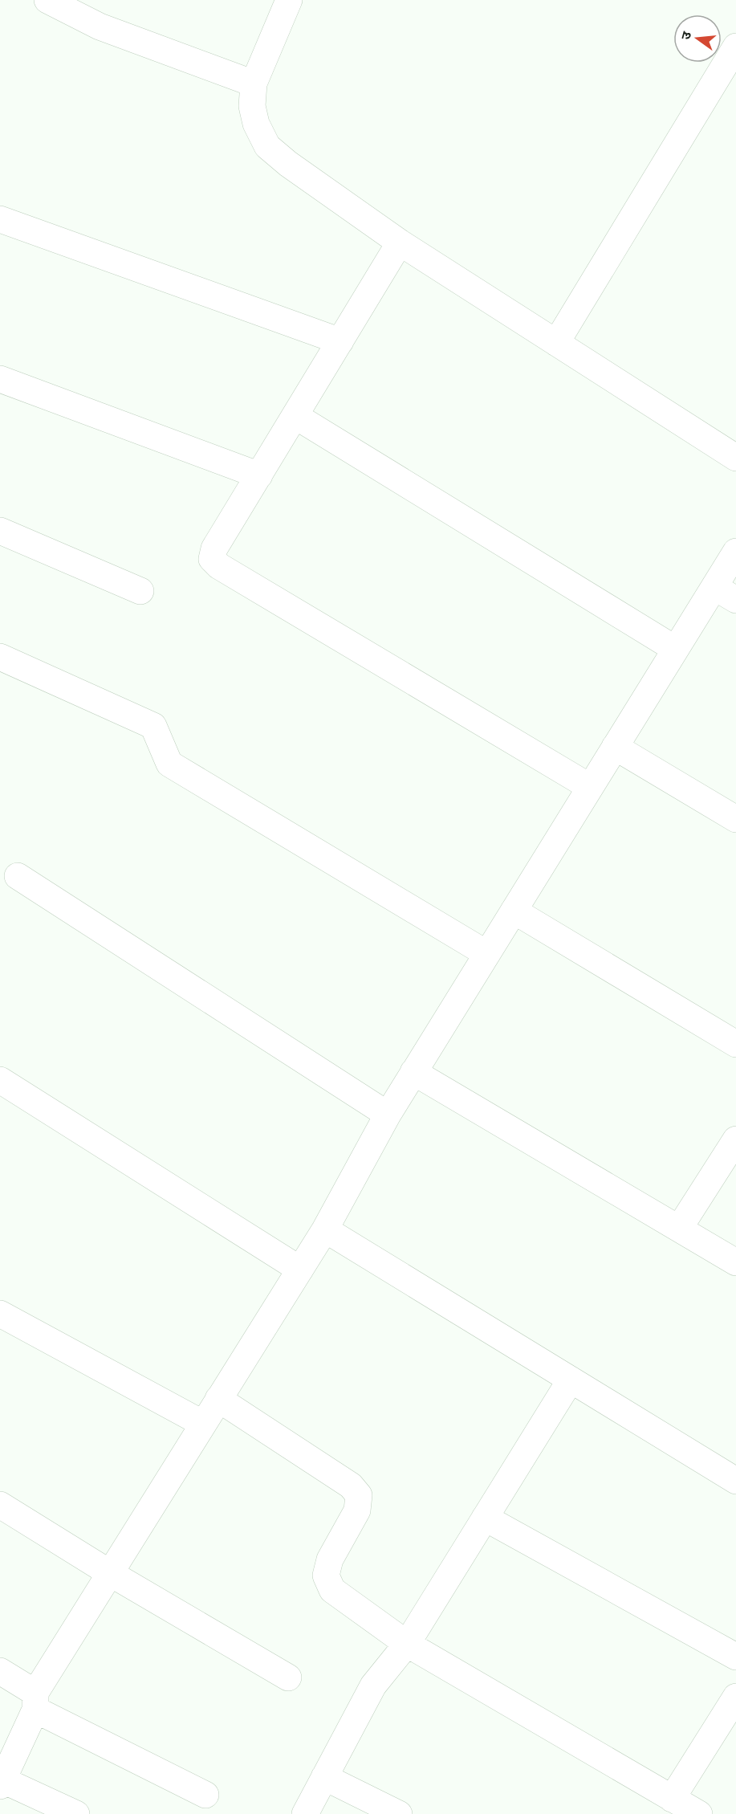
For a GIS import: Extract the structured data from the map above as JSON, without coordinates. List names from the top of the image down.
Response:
{
  "north": "left"
}
